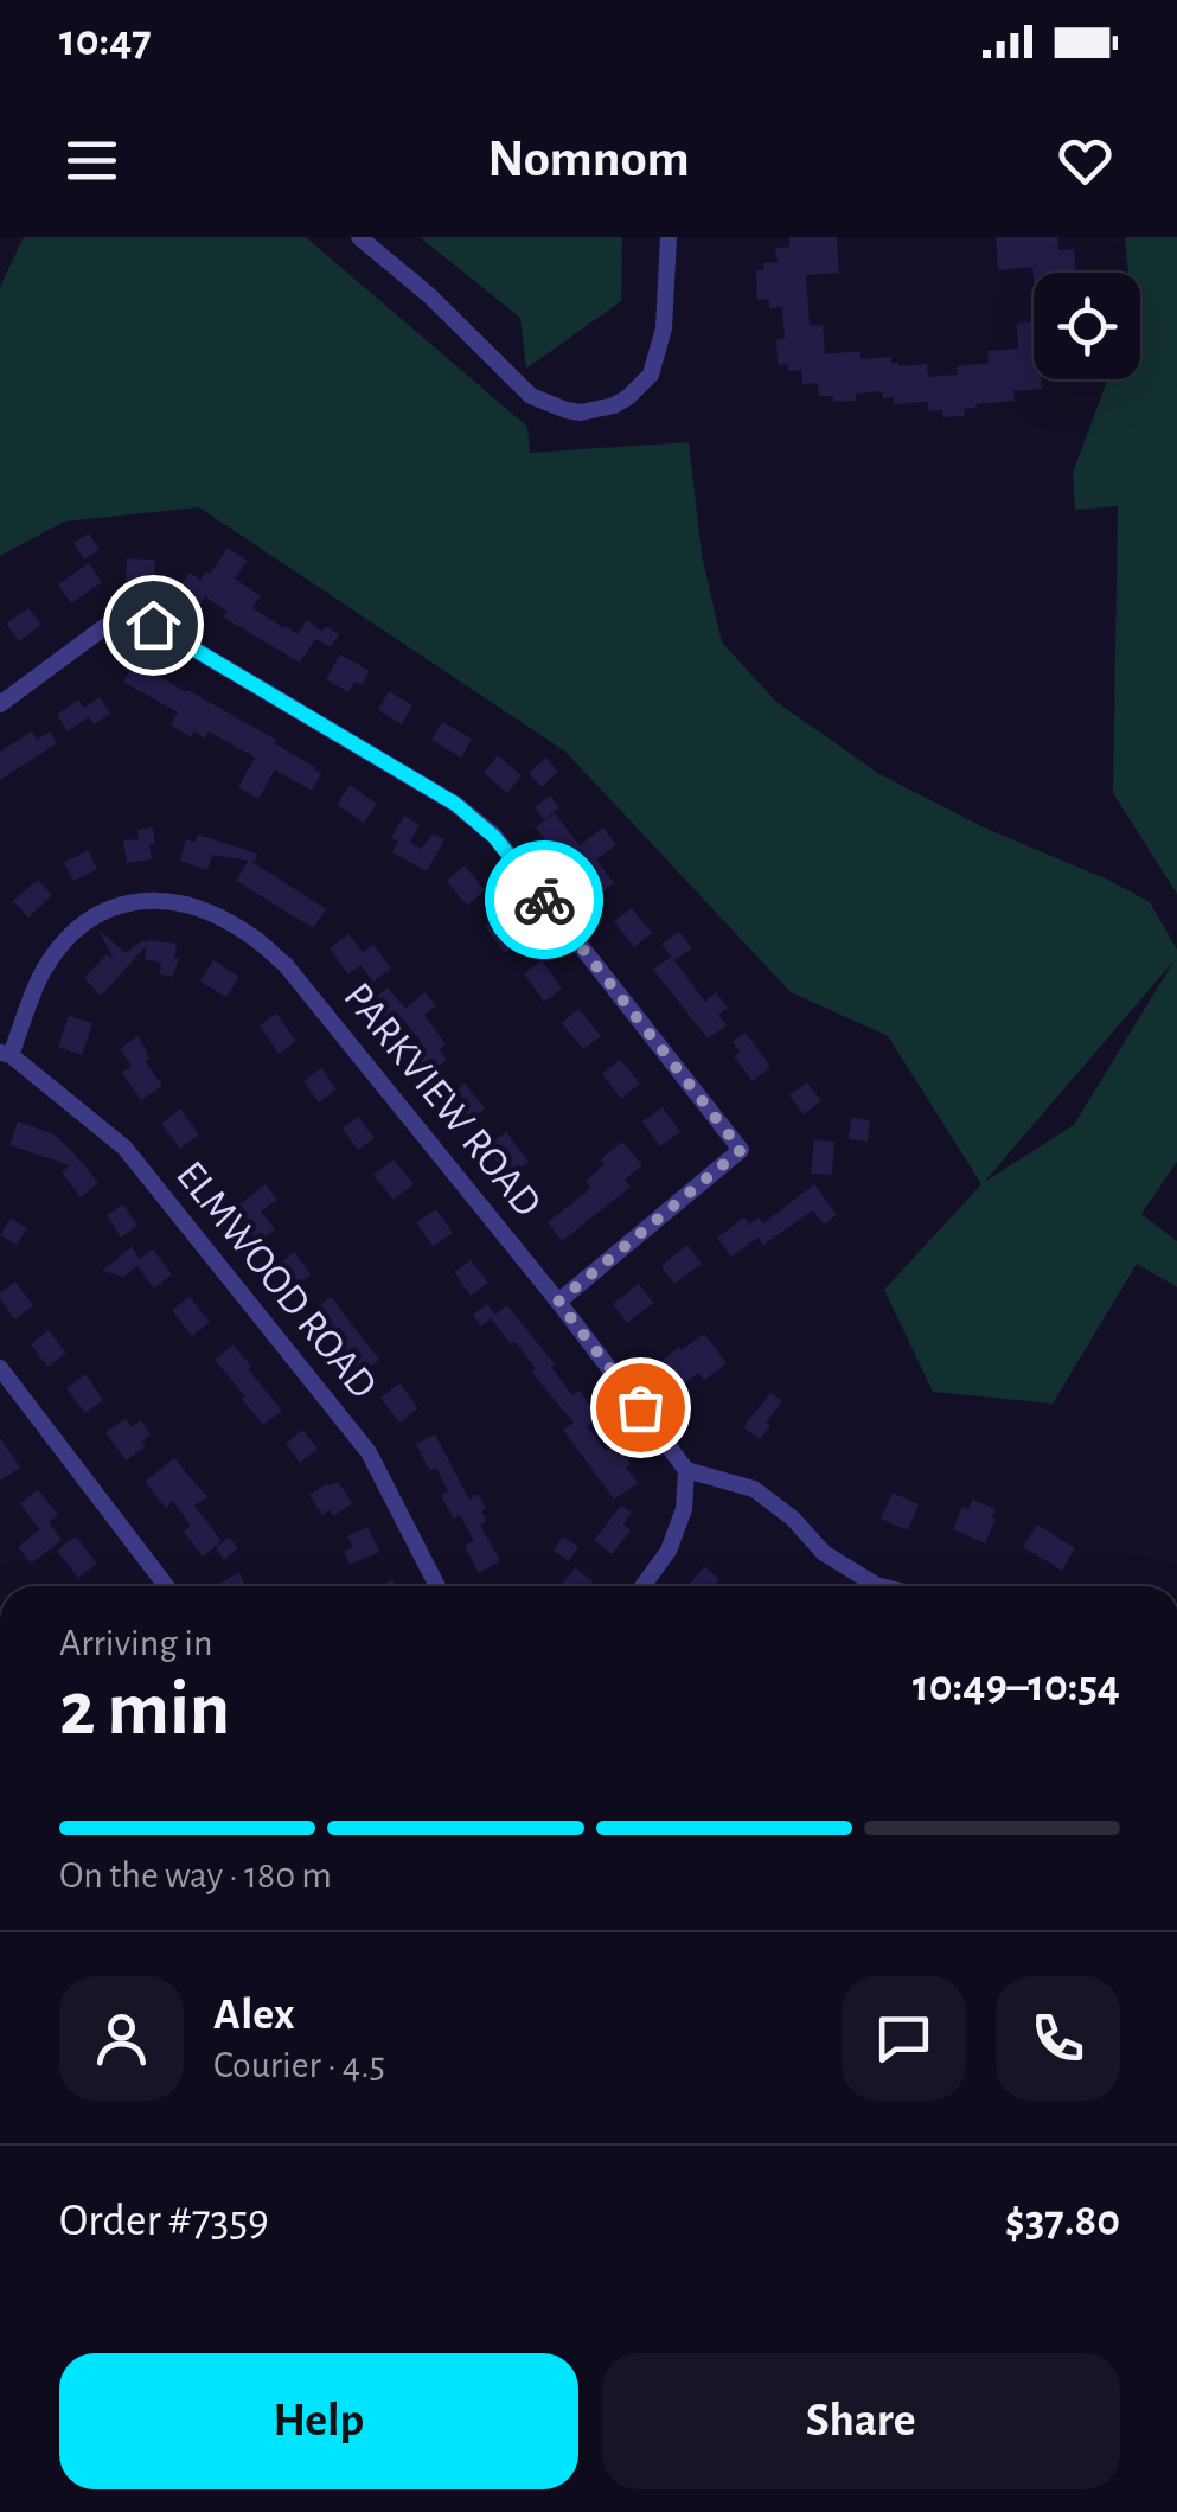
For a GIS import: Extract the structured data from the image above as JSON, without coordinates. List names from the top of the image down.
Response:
{
  "streets": {
    "street": ["PARKVIEW ROAD", "ELMWOOD ROAD"]
  },
  "crossings": [
    ["PARKVIEW ROAD", "ELMWOOD ROAD"]
  ],
  "page": {
    "status": "10:47",
    "header": "Nomnom",
    "heading": ["2 min", "Arriving in", "10:49–10:54"],
    "panel": [
      "Alex",
      "Courier · 4.5",
      "Order #7359",
      "$37.80"
    ],
    "bar": "On the way · 180 m",
    "buttons": ["Help", "Share"]
  }
}
